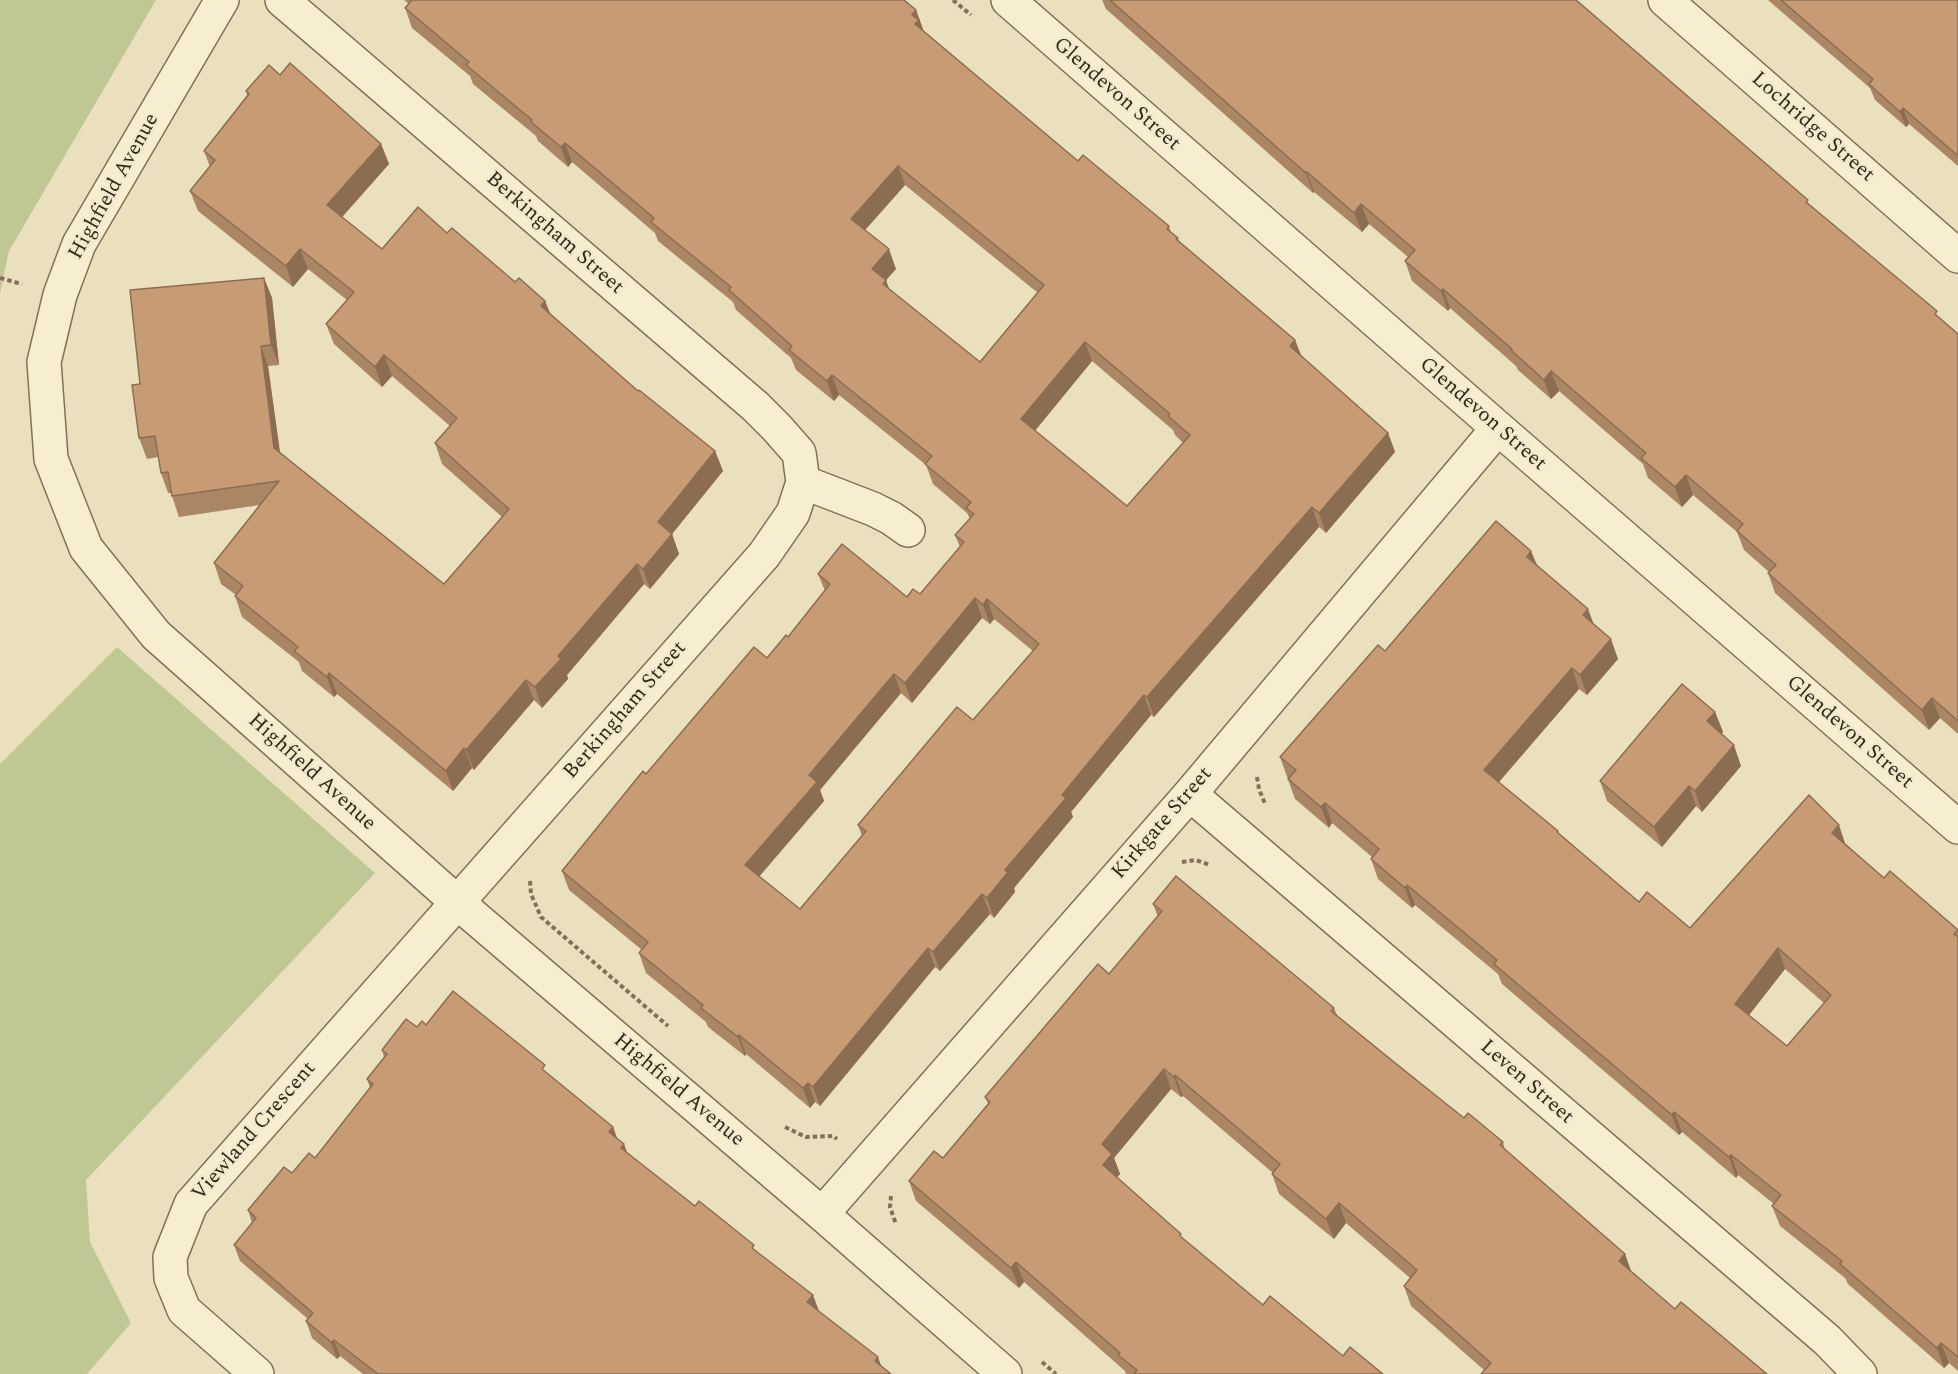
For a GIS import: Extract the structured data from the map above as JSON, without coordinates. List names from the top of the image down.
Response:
{
  "streets": {
    "street": [
      "Glendevon Street",
      "Lochridge Street",
      "Highfield Avenue",
      "Berkingham Street",
      "Kirkgate Street",
      "Leven Street",
      "Viewland Crescent"
    ]
  },
  "crossings": [
    ["Glendevon Street", "Kirkgate Street"],
    ["Highfield Avenue", "Berkingham Street"],
    ["Highfield Avenue", "Kirkgate Street"],
    ["Highfield Avenue", "Viewland Crescent"],
    ["Berkingham Street", "Viewland Crescent"],
    ["Kirkgate Street", "Leven Street"]
  ]
}
